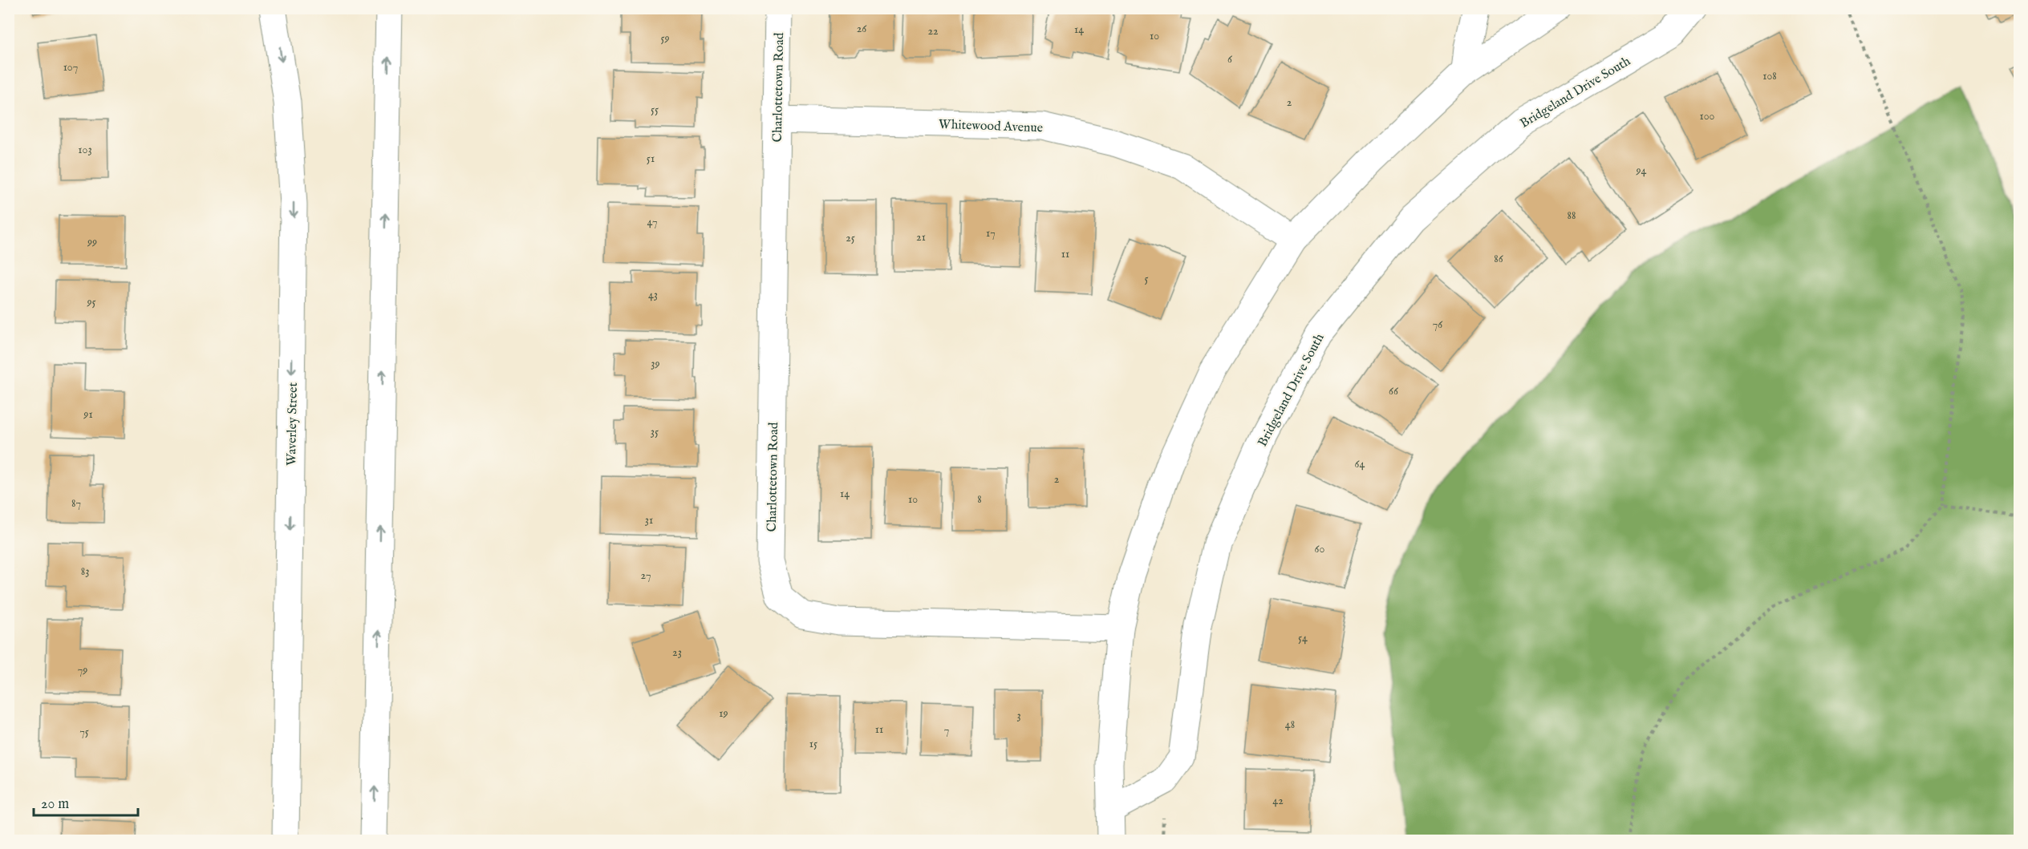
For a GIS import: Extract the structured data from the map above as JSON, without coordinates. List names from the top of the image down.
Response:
{
  "streets": {
    "street": [
      "Charlottetown Road",
      "Bridgeland Drive South",
      "Whitewood Avenue",
      "Waverley Street"
    ]
  },
  "crossings": [
    ["Charlottetown Road", "Whitewood Avenue"]
  ],
  "house_numbers": [
    "26",
    "14",
    "22",
    "10",
    "59",
    "6",
    "107",
    "108",
    "2",
    "55",
    "100",
    "103",
    "51",
    "94",
    "88",
    "47",
    "17",
    "21",
    "25",
    "99",
    "11",
    "86",
    "5",
    "43",
    "95",
    "76",
    "39",
    "66",
    "91",
    "35",
    "64",
    "2",
    "14",
    "10",
    "8",
    "87",
    "31",
    "60",
    "83",
    "27",
    "54",
    "23",
    "79",
    "19",
    "3",
    "48",
    "11",
    "7",
    "75",
    "15",
    "42"
  ],
  "scale_bar": "20 m"
}
